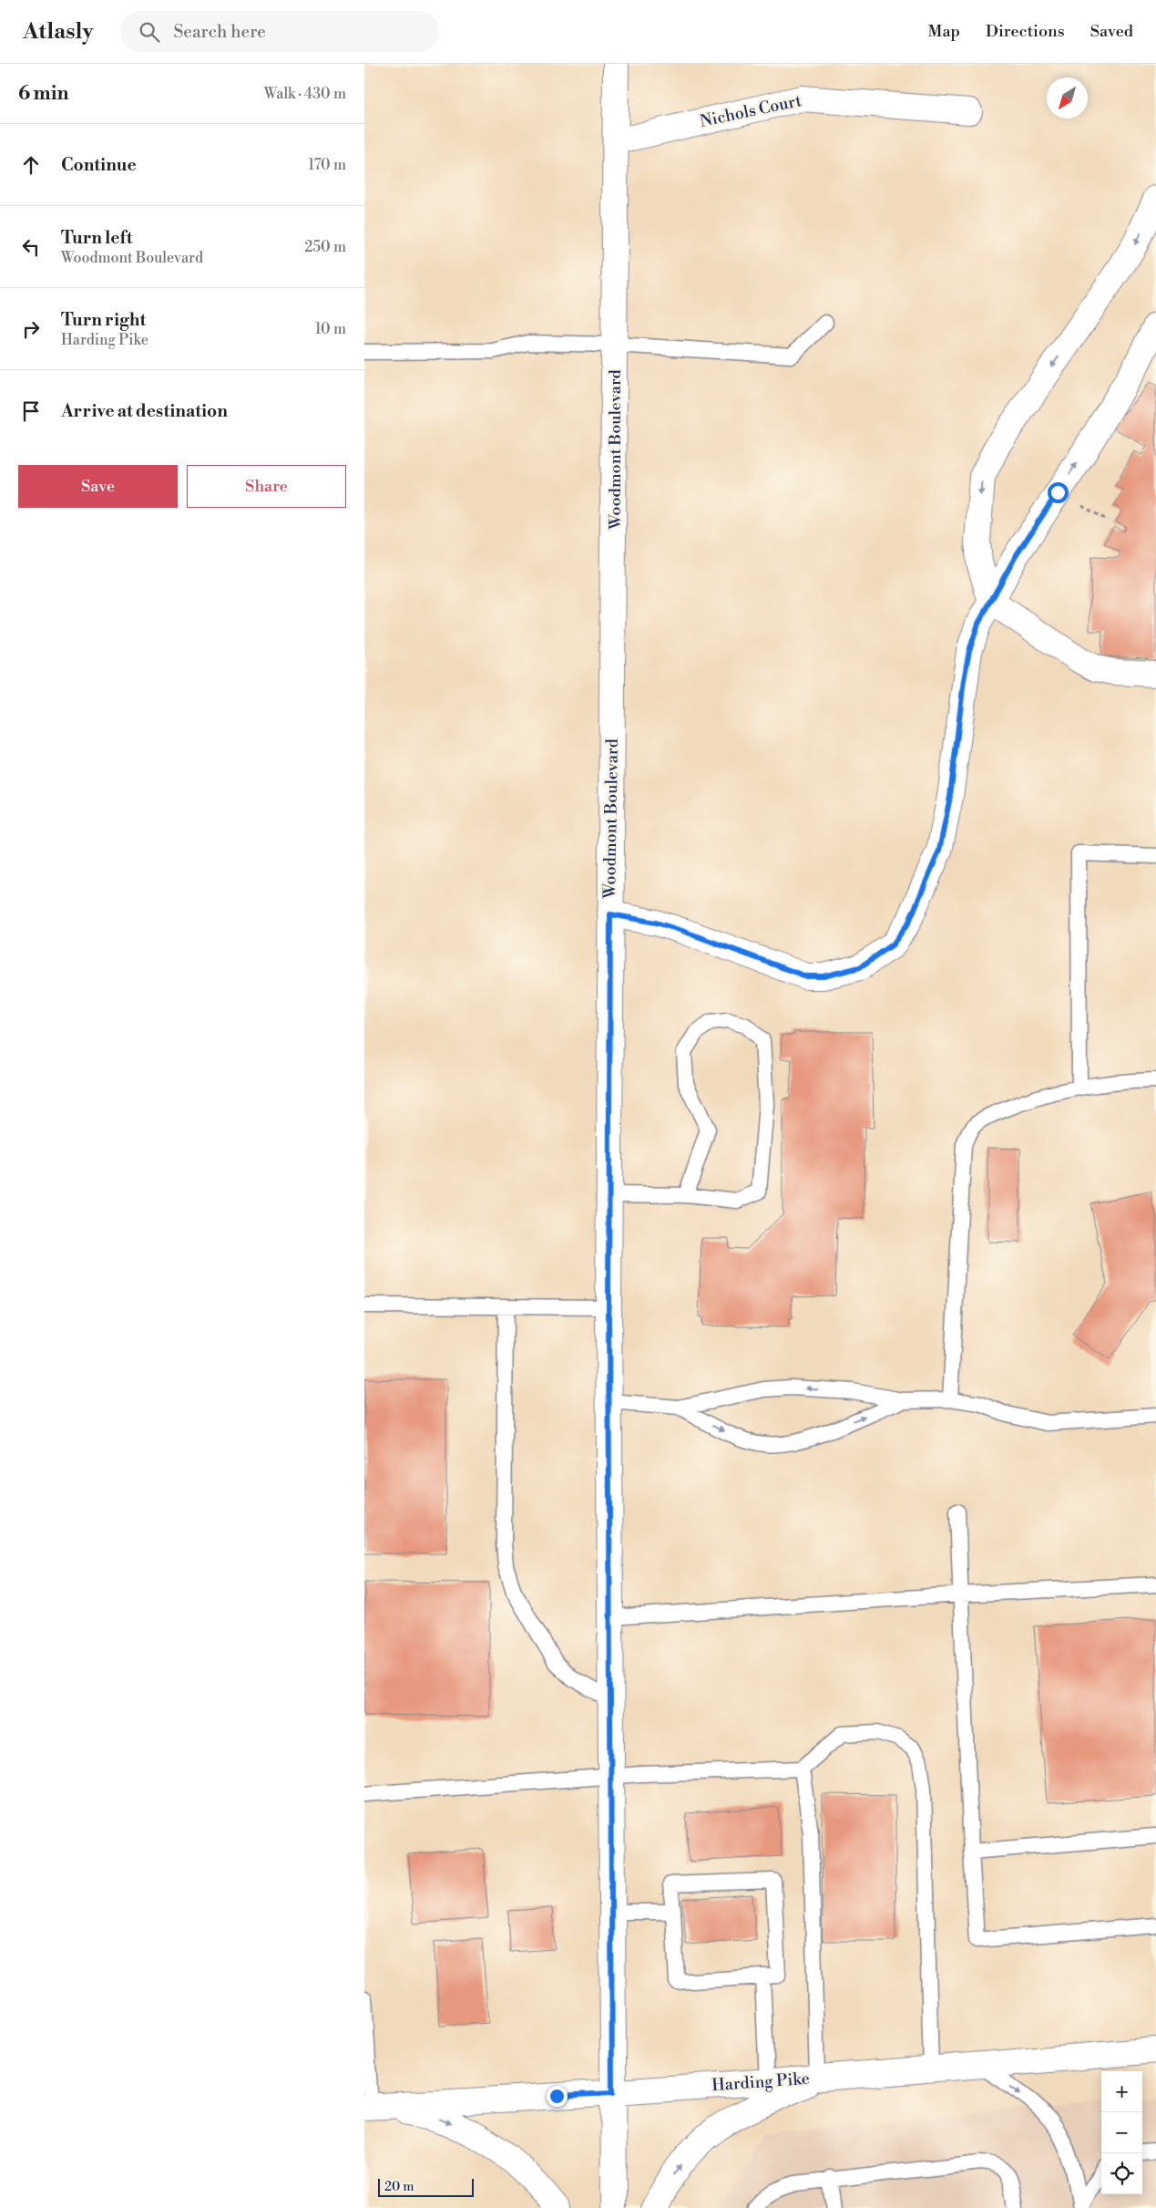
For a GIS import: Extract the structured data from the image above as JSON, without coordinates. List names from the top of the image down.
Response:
{
  "streets": {
    "main road": ["Nichols Court", "Woodmont Boulevard", "Harding Pike"]
  },
  "crossings": [
    ["Nichols Court", "Woodmont Boulevard"],
    ["Woodmont Boulevard", "Harding Pike"]
  ],
  "scale_bar": "20 m",
  "north": "bottom left",
  "page": {
    "header": "Atlasly",
    "search": "Search here",
    "nav": ["Map", "Directions", "Saved"],
    "heading": ["6 min", "Walk · 430 m"],
    "list": [
      ["Continue", "170 m"],
      ["Turn left", "Woodmont Boulevard", "250 m"],
      ["Turn right", "Harding Pike", "10 m"],
      "Arrive at destination"
    ],
    "buttons": ["Save", "Share"],
    "map_buttons": ["+", "−"],
    "scale": "20 m"
  }
}
